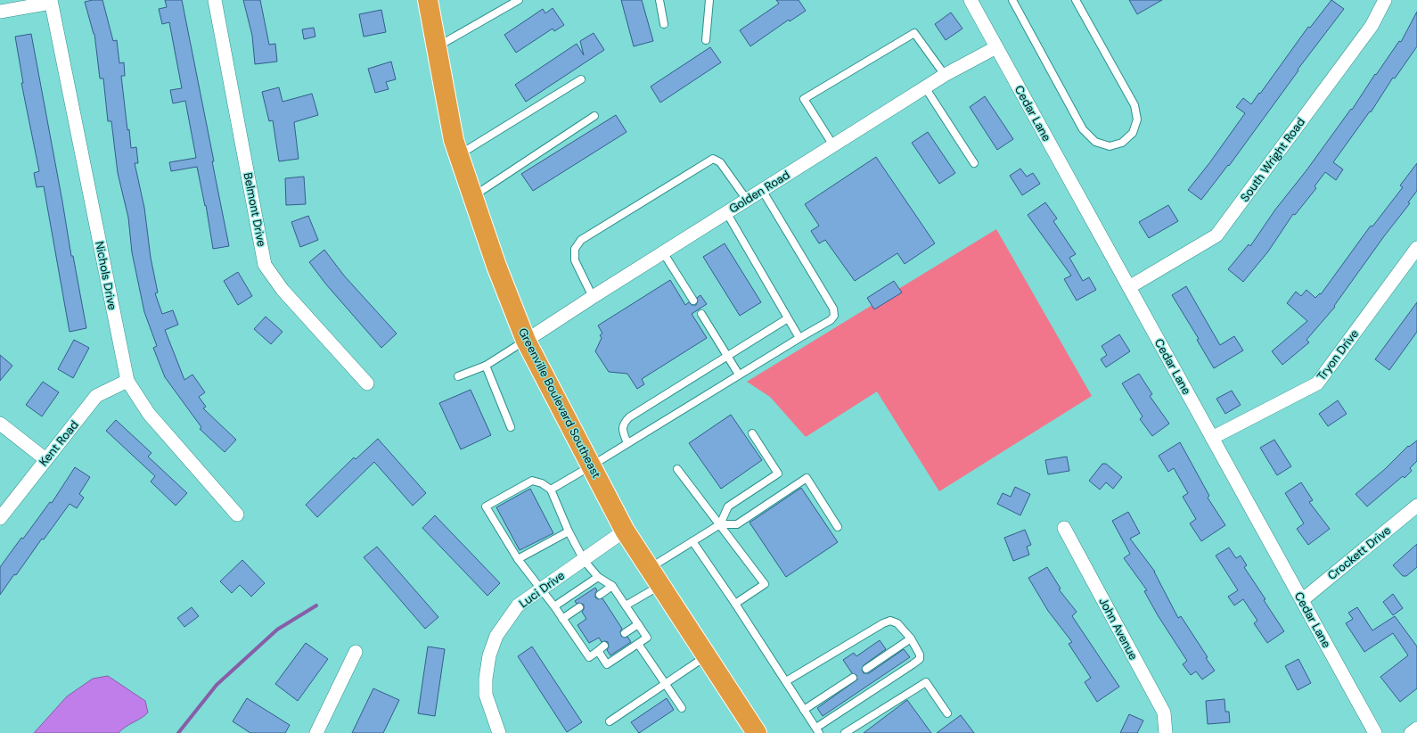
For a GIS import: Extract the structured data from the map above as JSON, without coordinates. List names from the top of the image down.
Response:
{
  "streets": {
    "highway": ["Greenville Boulevard Southeast"],
    "street": [
      "Cedar Lane",
      "South Wright Road",
      "Golden Road",
      "Belmont Drive",
      "Nichols Drive",
      "Tryon Drive",
      "Kent Road",
      "Crockett Drive",
      "Luci Drive",
      "John Avenue"
    ]
  },
  "crossings": [
    ["Cedar Lane", "South Wright Road"],
    ["Cedar Lane", "Golden Road"],
    ["Cedar Lane", "Tryon Drive"],
    ["Cedar Lane", "Crockett Drive"],
    ["Golden Road", "Greenville Boulevard Southeast"],
    ["Nichols Drive", "Kent Road"],
    ["Greenville Boulevard Southeast", "Luci Drive"]
  ]
}
